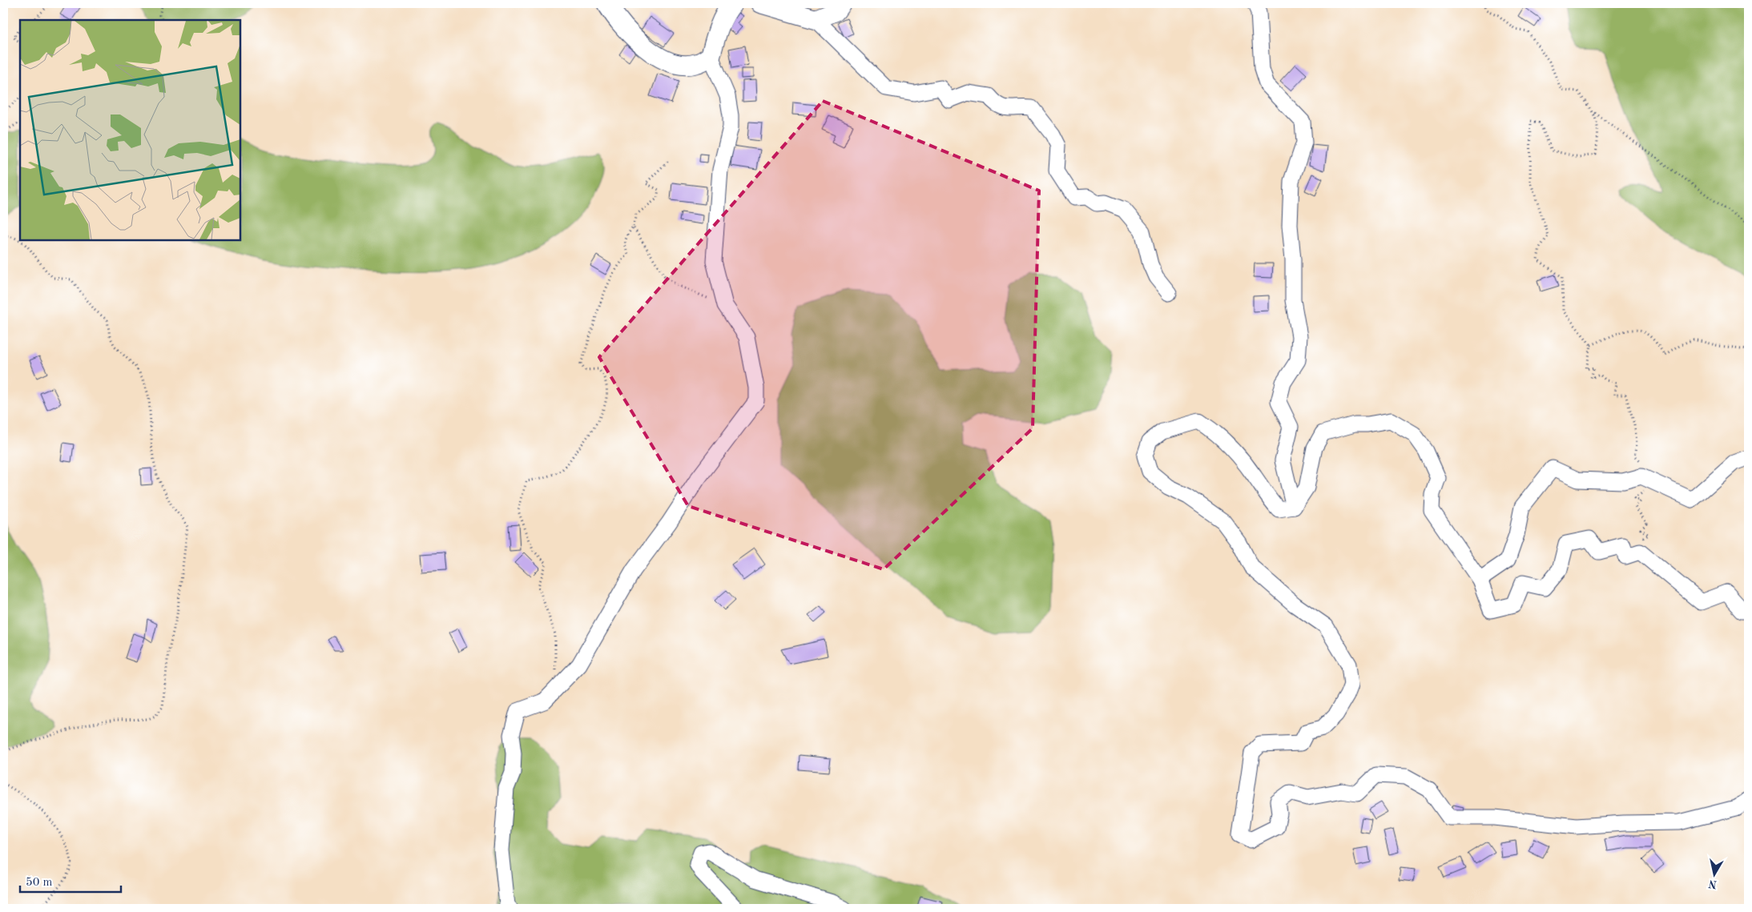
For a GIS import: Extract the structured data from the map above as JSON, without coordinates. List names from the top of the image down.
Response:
{
  "scale_bar": "50 m",
  "north": "bottom"
}
